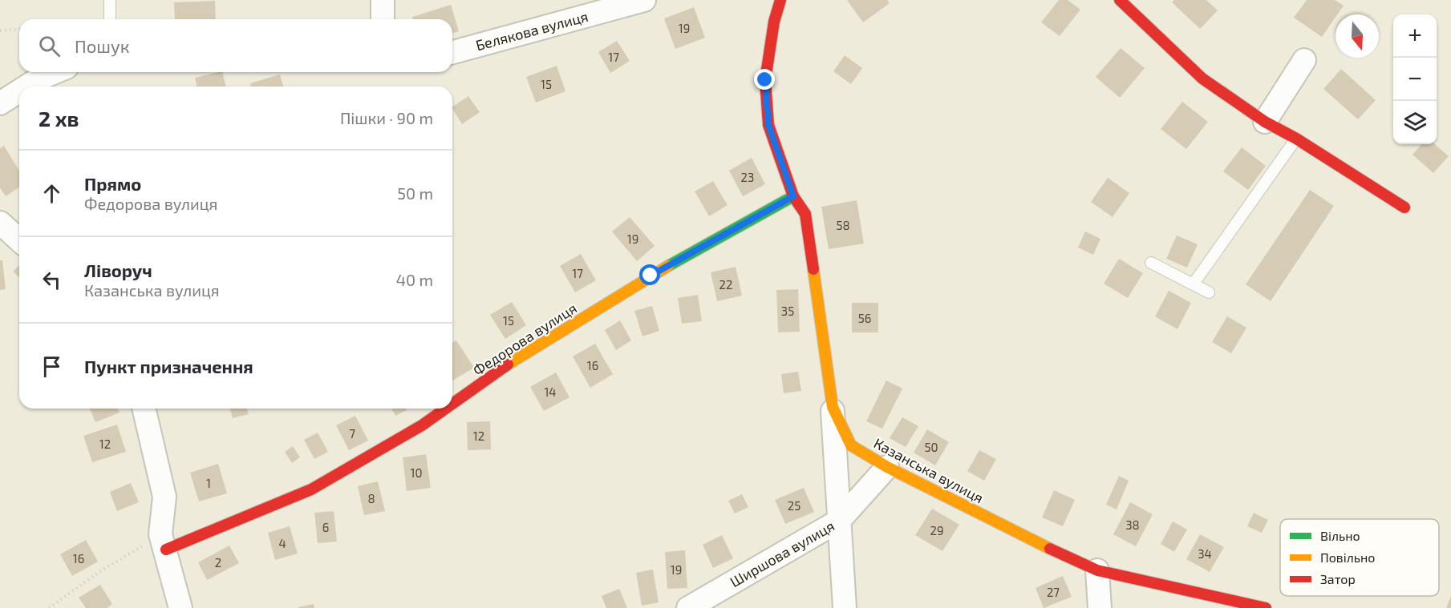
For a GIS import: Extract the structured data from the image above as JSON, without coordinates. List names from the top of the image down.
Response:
{
  "streets": {
    "street": [
      "Белякова вулиця",
      "Федорова вулиця",
      "Казанська вулиця",
      "Ширшова вулиця"
    ]
  },
  "crossings": [
    ["Федорова вулиця", "Казанська вулиця"],
    ["Казанська вулиця", "Ширшова вулиця"]
  ],
  "house_numbers": [
    "19",
    "17",
    "15",
    "23",
    "58",
    "19",
    "17",
    "22",
    "35",
    "56",
    "15",
    "16",
    "14",
    "7",
    "12",
    "12",
    "50",
    "10",
    "1",
    "8",
    "25",
    "38",
    "6",
    "29",
    "4",
    "34",
    "16",
    "2",
    "19",
    "27"
  ],
  "legend": ["Вільно", "Повільно", "Затор"],
  "north": "bottom",
  "page": {
    "map_buttons": ["+", "−"],
    "search": "Пошук",
    "heading": ["2 хв", "Пішки · 90 m"],
    "list": [
      ["Прямо", "Федорова вулиця", "50 m"],
      ["Ліворуч", "Казанська вулиця", "40 m"],
      "Пункт призначення"
    ]
  }
}
